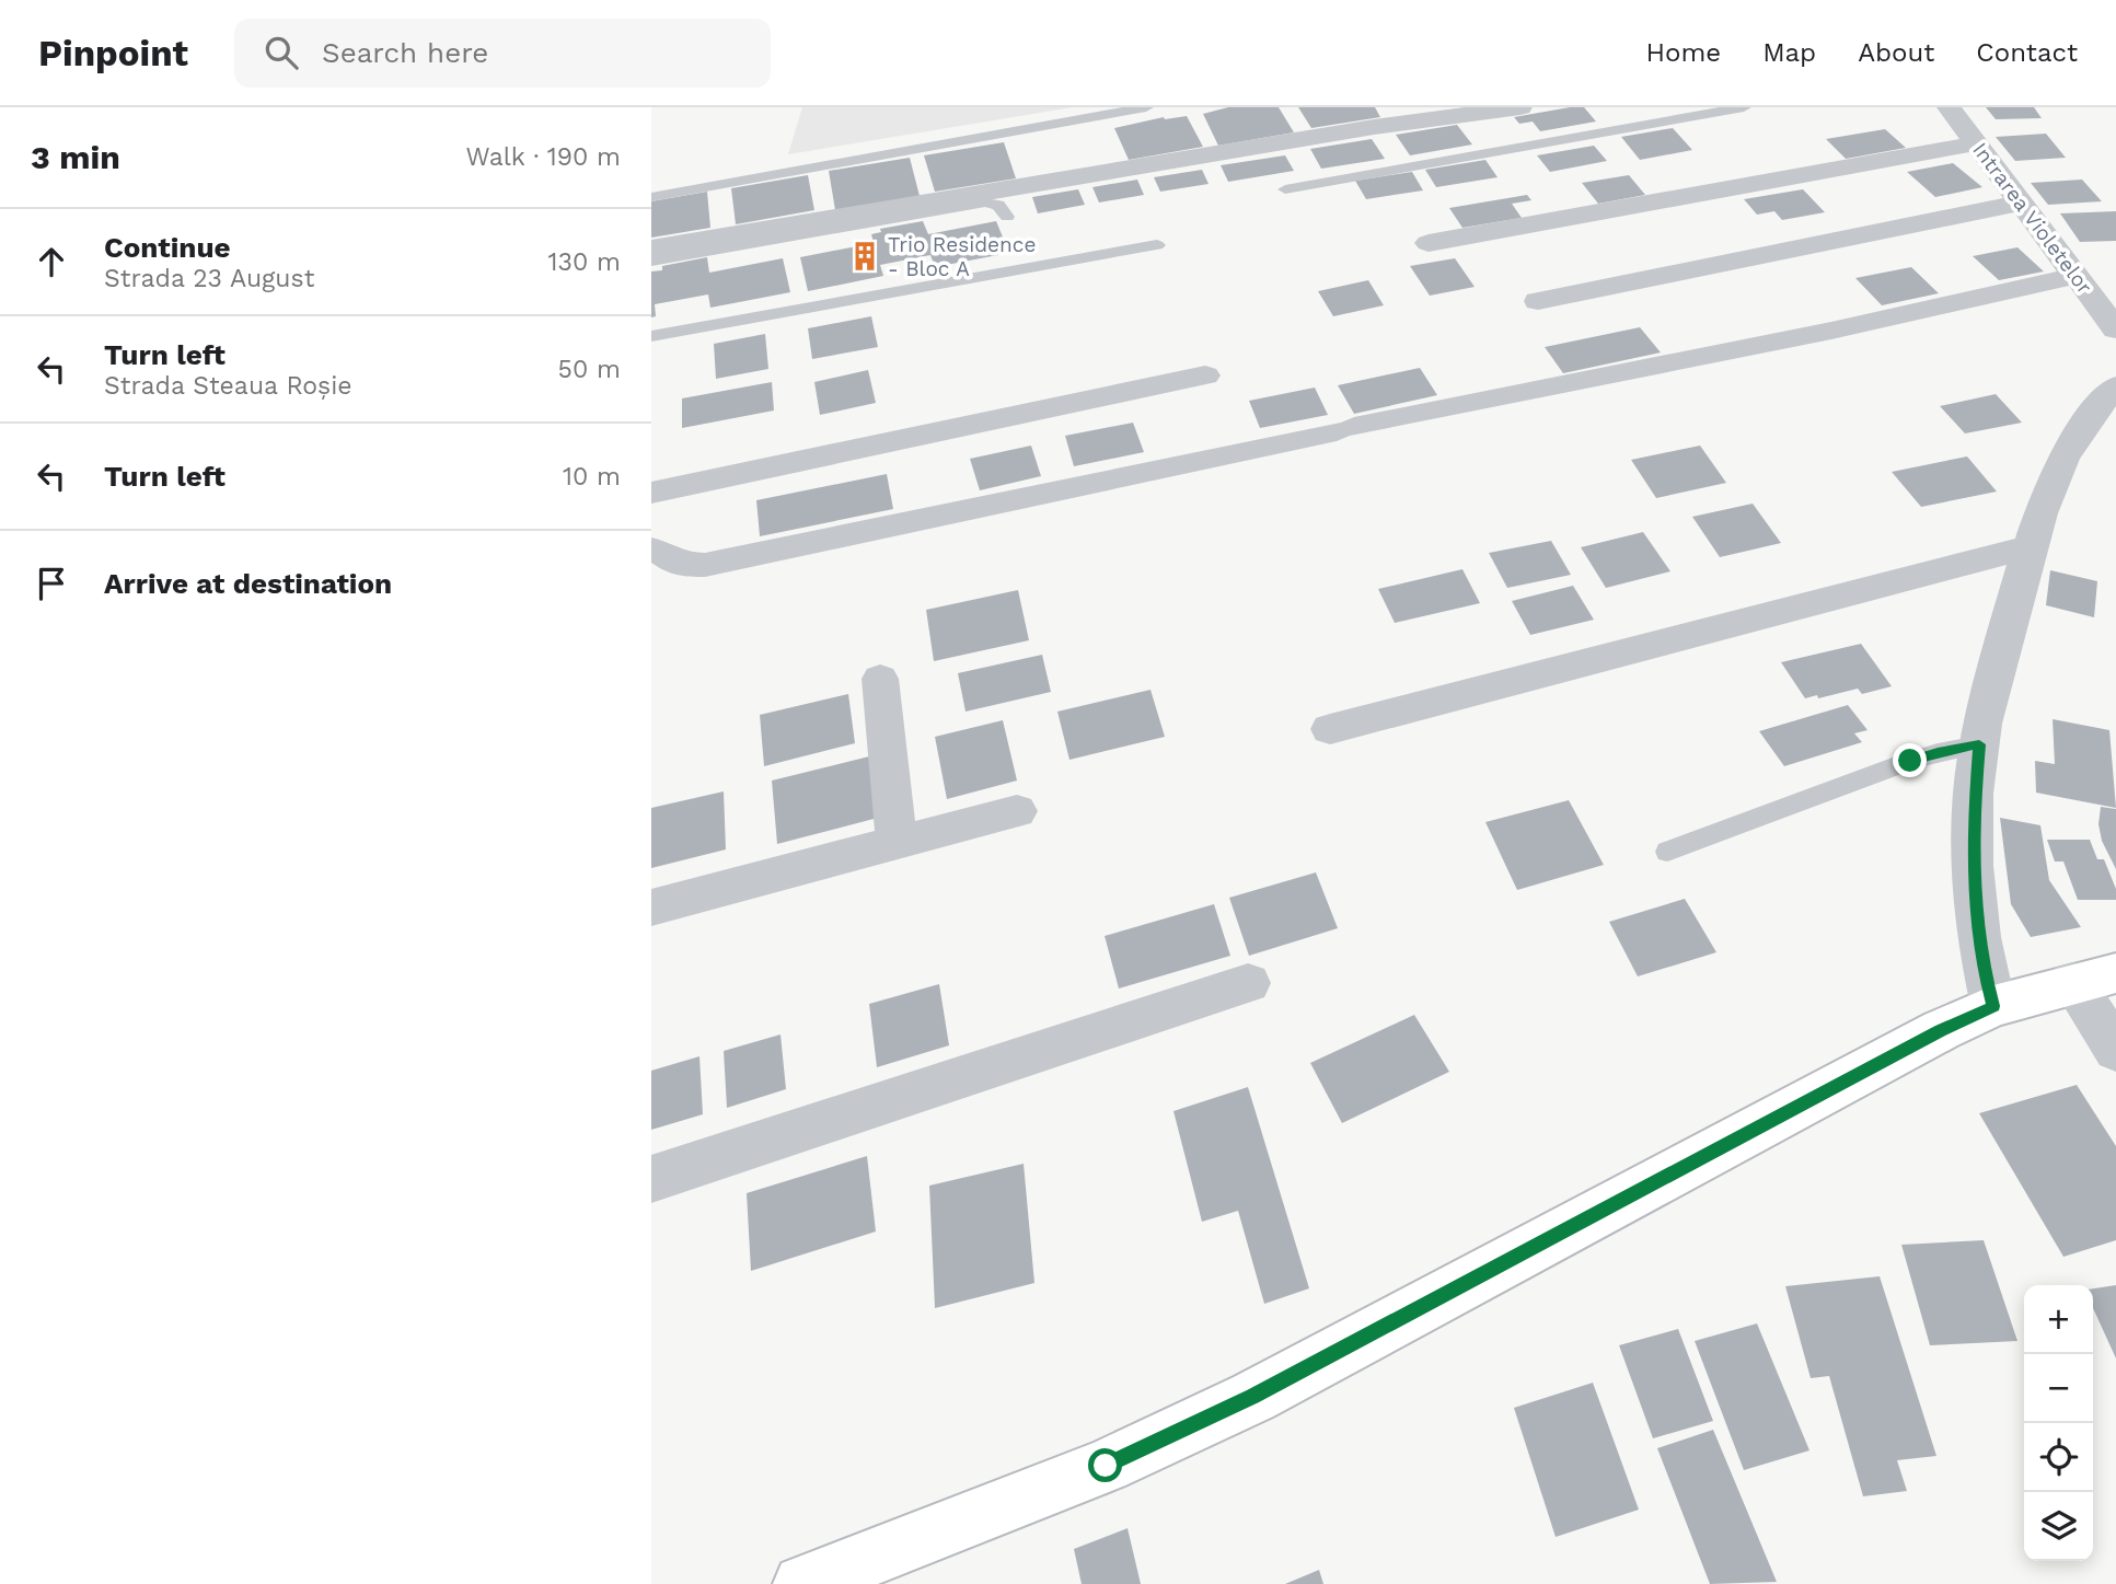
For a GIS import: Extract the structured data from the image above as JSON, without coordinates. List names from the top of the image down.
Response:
{
  "streets": {
    "street": ["Intrarea Violetelor"]
  },
  "places": {
    "building": ["Trio Residence - Bloc A"]
  },
  "page": {
    "header": "Pinpoint",
    "search": "Search here",
    "nav": [
      "Home",
      "Map",
      "About",
      "Contact"
    ],
    "heading": ["3 min", "Walk · 190 m"],
    "list": [
      ["Continue", "Strada 23 August", "130 m"],
      ["Turn left", "Strada Steaua Roșie", "50 m"],
      ["Turn left", "10 m"],
      "Arrive at destination"
    ],
    "map_buttons": ["+", "−"]
  }
}
